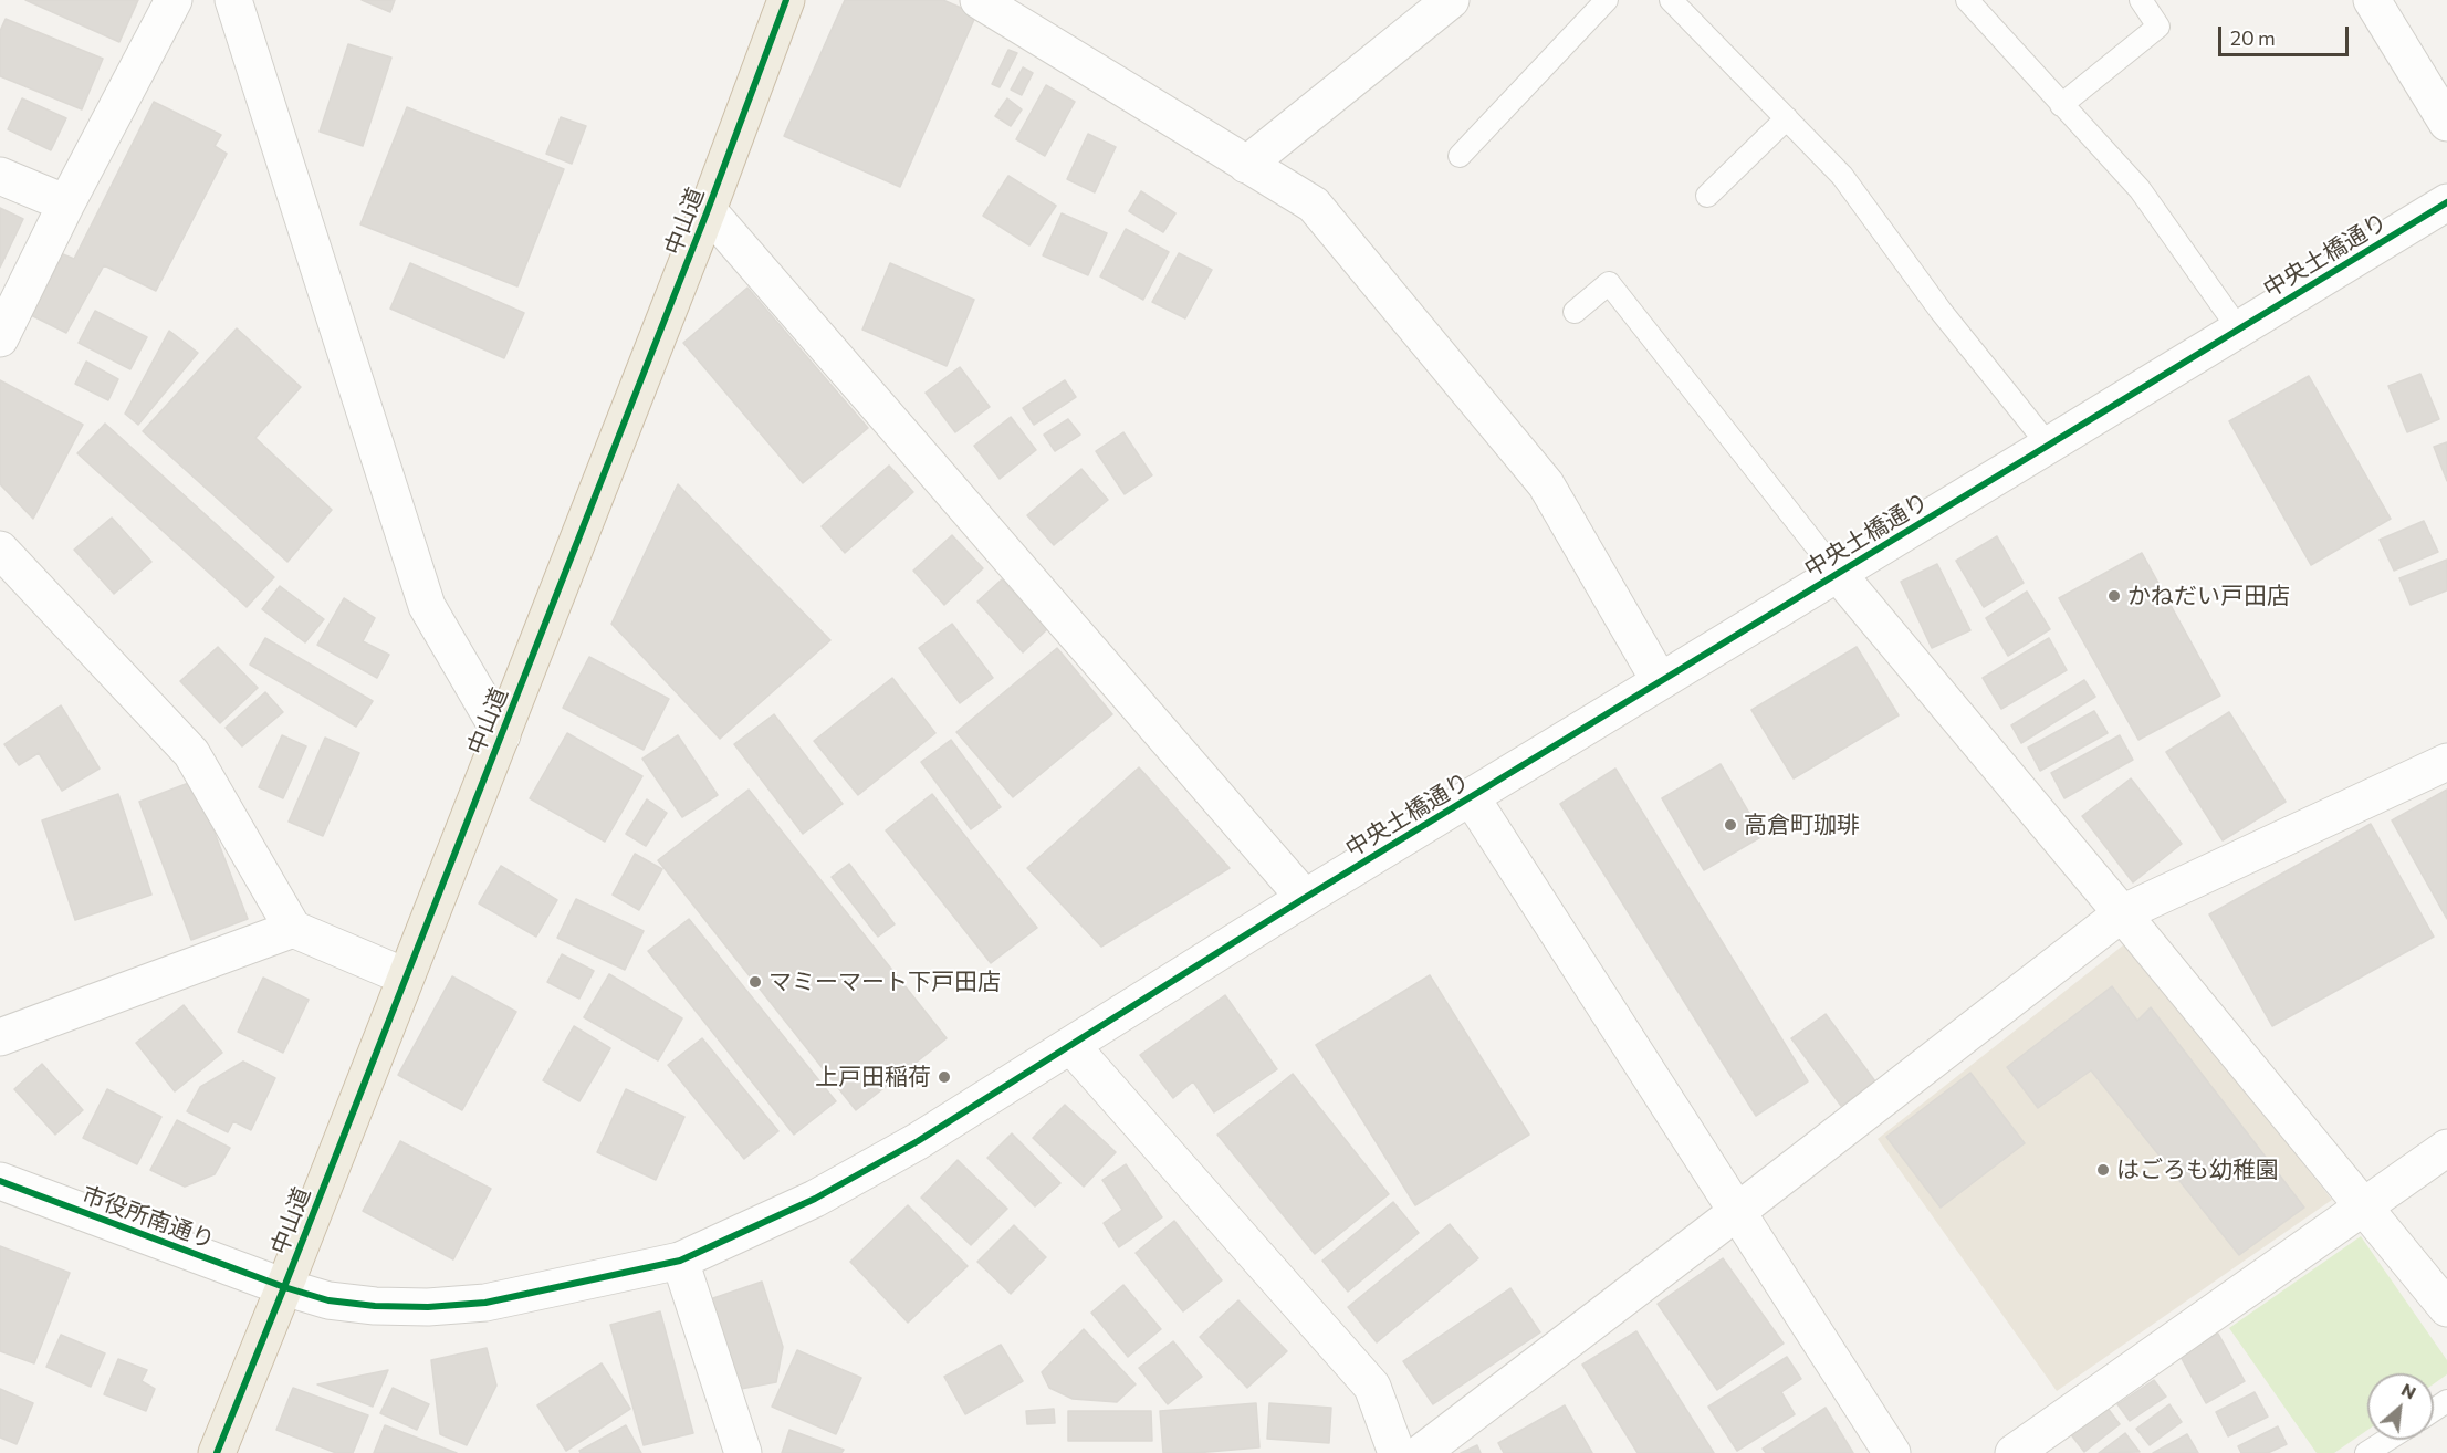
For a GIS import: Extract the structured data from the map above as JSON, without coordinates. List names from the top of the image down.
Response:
{
  "streets": {
    "highway": ["中山道"],
    "street": ["中央土橋通り", "市役所南通り"]
  },
  "crossings": [
    ["中山道", "市役所南通り"],
    ["中央土橋通り", "市役所南通り"]
  ],
  "places": [
    "かねだい戸田店",
    "高倉町珈琲",
    "マミーマート下戸田店",
    "上戸田稲荷",
    "はごろも幼稚園"
  ],
  "scale_bar": "20 m",
  "north": "top right"
}
